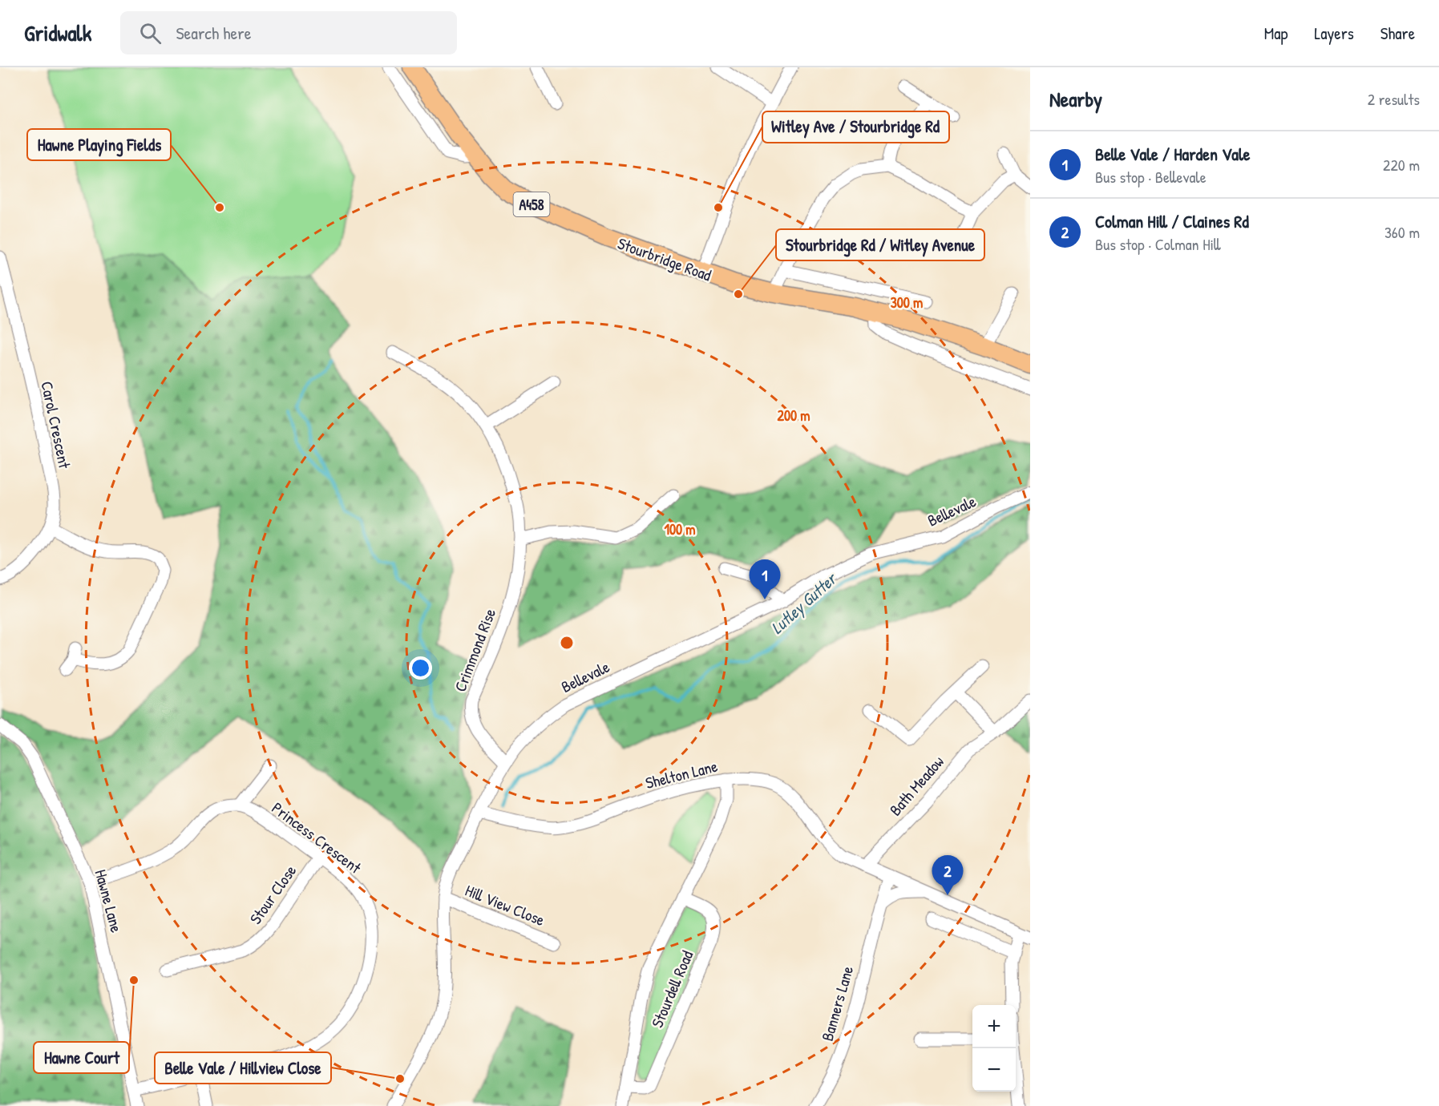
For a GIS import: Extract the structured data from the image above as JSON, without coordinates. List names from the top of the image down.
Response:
{
  "streets": {
    "highway": ["A458", "Stourbridge Road"],
    "street": [
      "Carol Crescent",
      "Bellevale",
      "Crimmond Rise",
      "Shelton Lane",
      "Bath Meadow",
      "Princess Crescent",
      "Stour Close",
      "Hawne Lane",
      "Hill View Close",
      "Stourdell Road",
      "Banners Lane"
    ]
  },
  "crossings": [
    ["Bellevale", "Crimmond Rise"],
    ["Bellevale", "Shelton Lane"],
    ["Bellevale", "Hill View Close"],
    ["Shelton Lane", "Bath Meadow"],
    ["Shelton Lane", "Stourdell Road"],
    ["Shelton Lane", "Banners Lane"],
    ["Princess Crescent", "Stour Close"],
    ["Princess Crescent", "Hawne Lane"]
  ],
  "water": ["Lutley Gutter"],
  "places": [
    "Hawne Playing Fields",
    "Witley Ave / Stourbridge Rd",
    "Stourbridge Rd / Witley Avenue",
    "Hawne Court",
    "Belle Vale / Hillview Close"
  ],
  "page": {
    "header": "Gridwalk",
    "search": "Search here",
    "nav": ["Map", "Layers", "Share"],
    "heading": ["Nearby", "2 results"],
    "list": [
      {
        "mark": "1",
        "name": "Belle Vale / Harden Vale",
        "note": "Bus stop · Bellevale",
        "value": "220 m"
      },
      {
        "mark": "2",
        "name": "Colman Hill / Claines Rd",
        "note": "Bus stop · Colman Hill",
        "value": "360 m"
      }
    ],
    "pins": ["1", "2"],
    "map_buttons": ["+", "−"]
  },
  "rings": ["300 m", "200 m", "100 m"]
}
